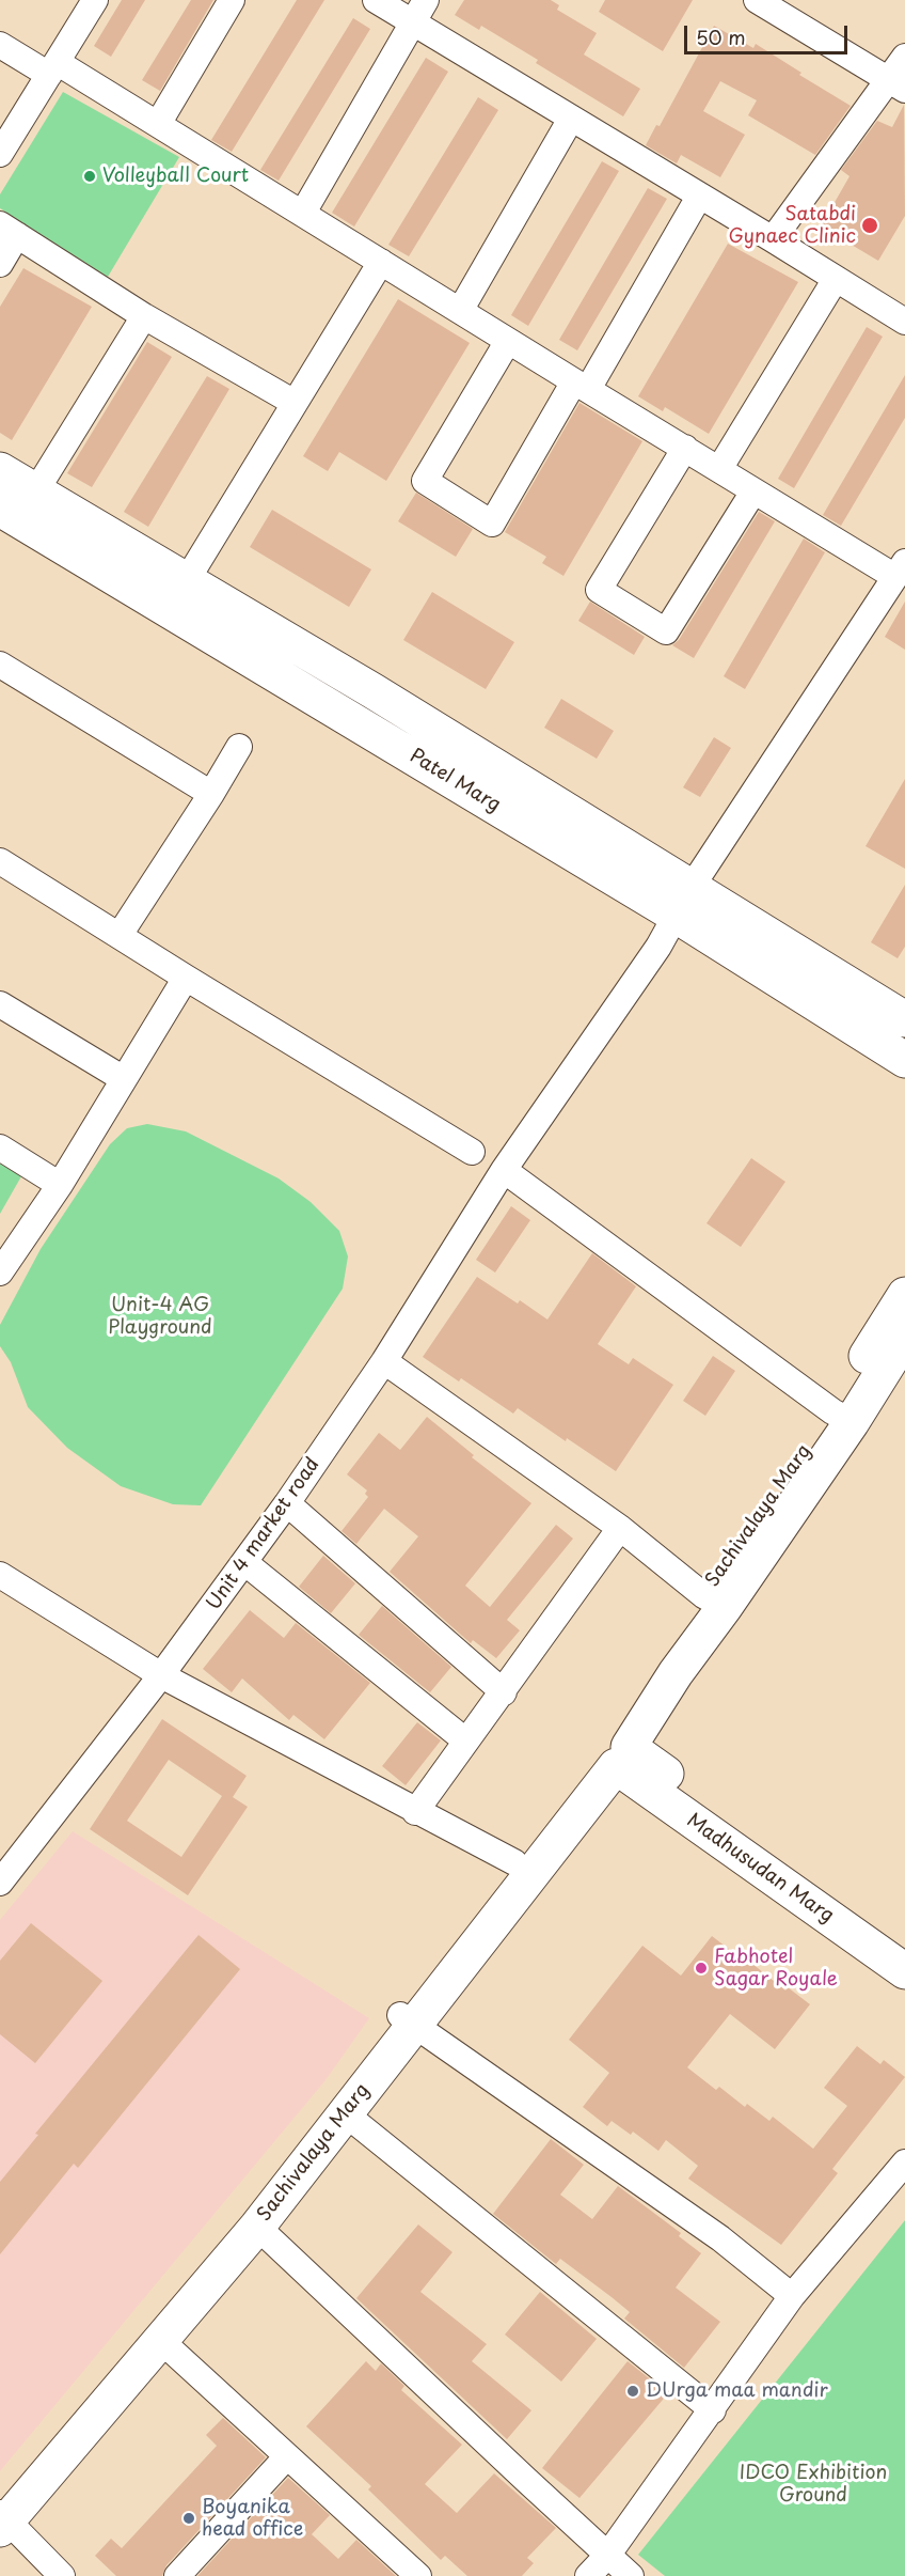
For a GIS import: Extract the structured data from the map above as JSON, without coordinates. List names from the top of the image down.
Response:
{
  "streets": {
    "street": [
      "Patel Marg",
      "Sachivalaya Marg",
      "Unit 4 market road",
      "Madhusudan Marg"
    ]
  },
  "crossings": [
    ["Patel Marg", "Unit 4 market road"],
    ["Sachivalaya Marg", "Madhusudan Marg"]
  ],
  "parks": ["Unit-4 AG Playground", "IDCO Exhibition Ground"],
  "places": [
    "Volleyball Court",
    "Satabdi Gynaec Clinic",
    "Fabhotel Sagar Royale",
    "DUrga maa mandir",
    "Boyanika head office"
  ],
  "scale_bar": "50 m"
}
